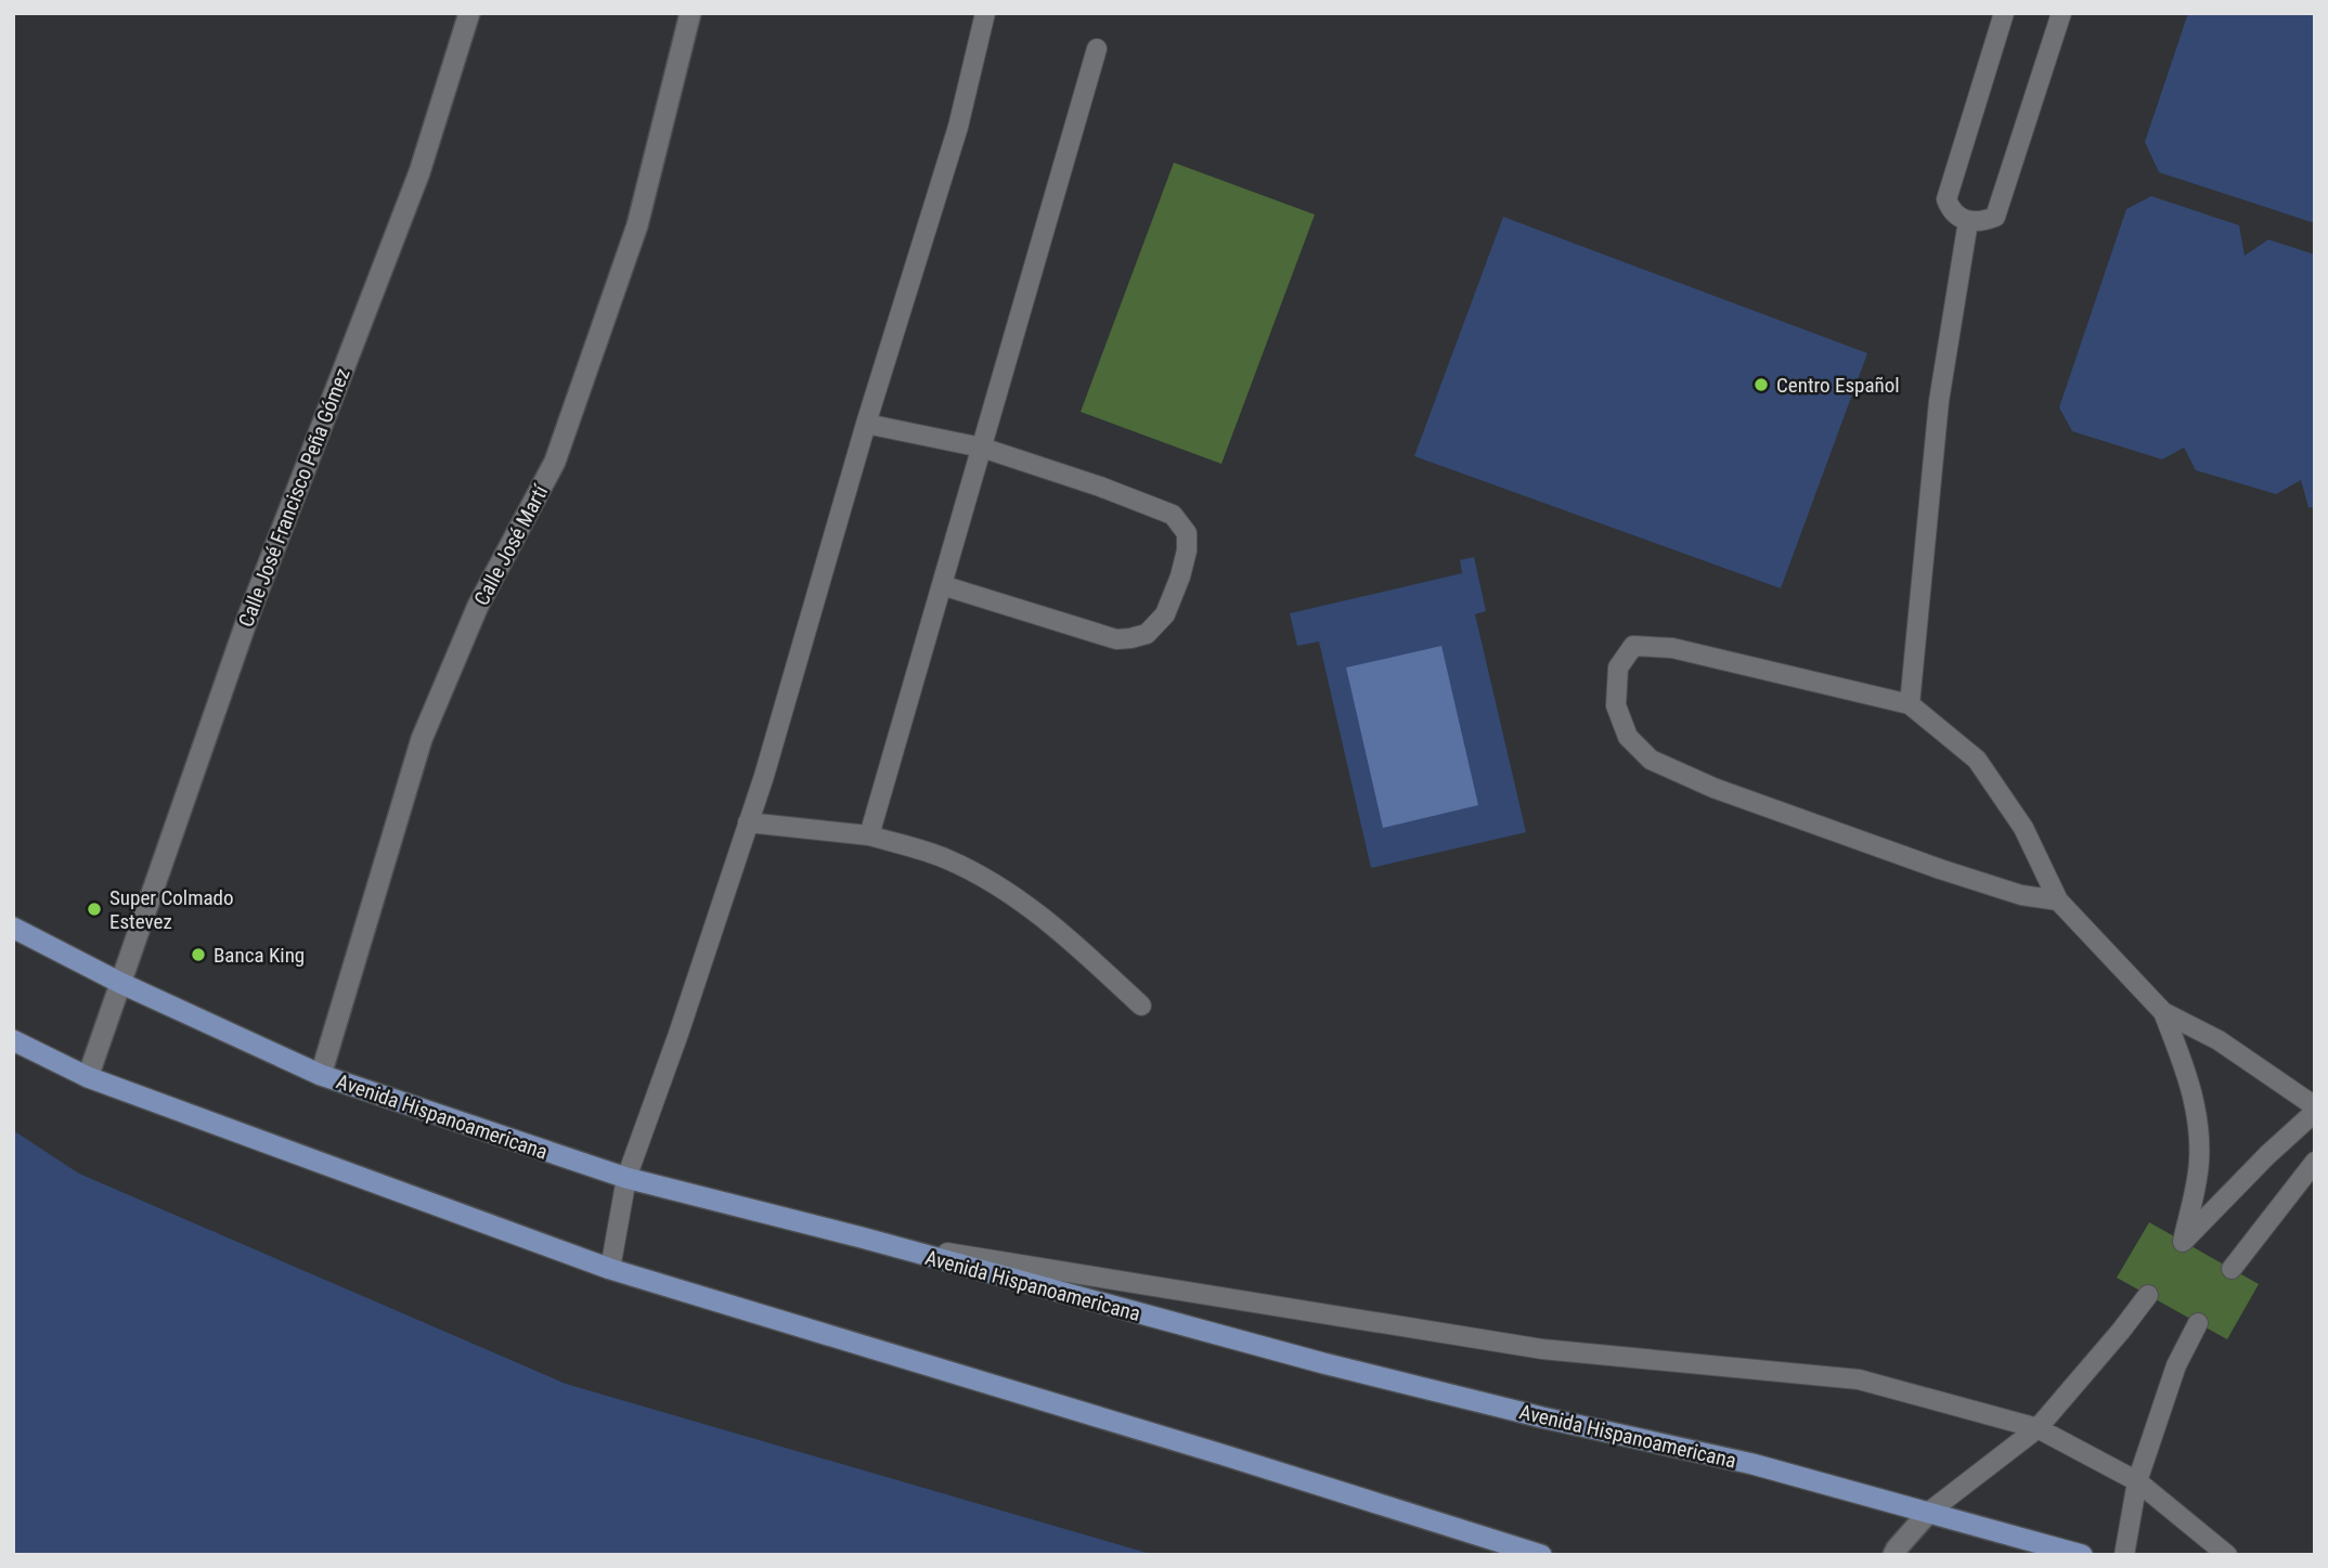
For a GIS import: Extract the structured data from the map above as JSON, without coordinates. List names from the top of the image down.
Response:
{
  "streets": {
    "main road": ["Avenida Hispanoamericana"],
    "street": ["Calle José Francisco Peña Gómez", "Calle José Martí"]
  },
  "crossings": [
    ["Calle José Francisco Peña Gómez", "Avenida Hispanoamericana"],
    ["Calle José Martí", "Avenida Hispanoamericana"]
  ],
  "places": ["Centro Español", "Super Colmado Estevez", "Banca King"]
}
